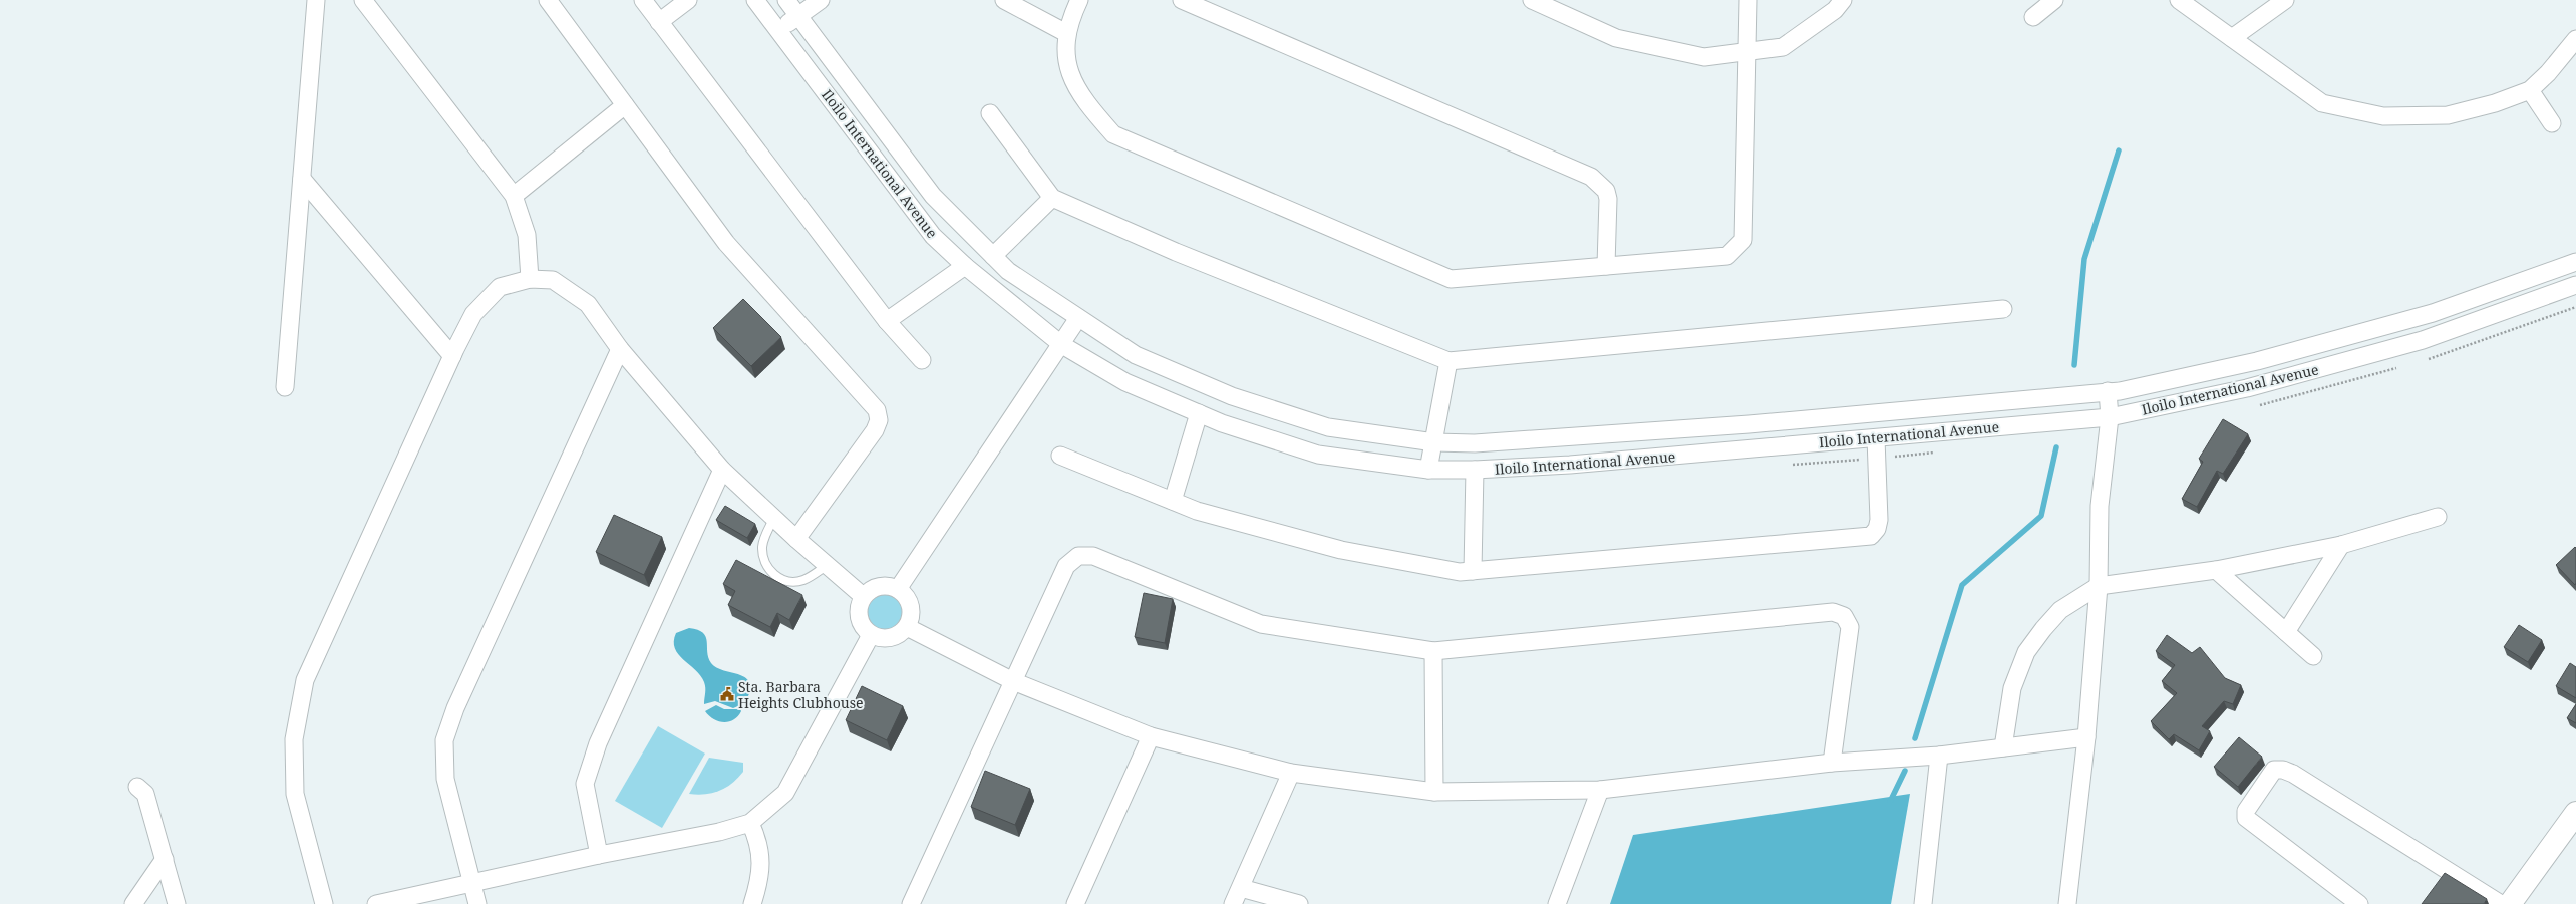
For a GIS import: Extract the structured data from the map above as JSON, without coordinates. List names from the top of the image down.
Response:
{
  "streets": {
    "street": ["Iloilo International Avenue"]
  },
  "places": {
    "public building": ["Sta. Barbara Heights Clubhouse"]
  }
}
